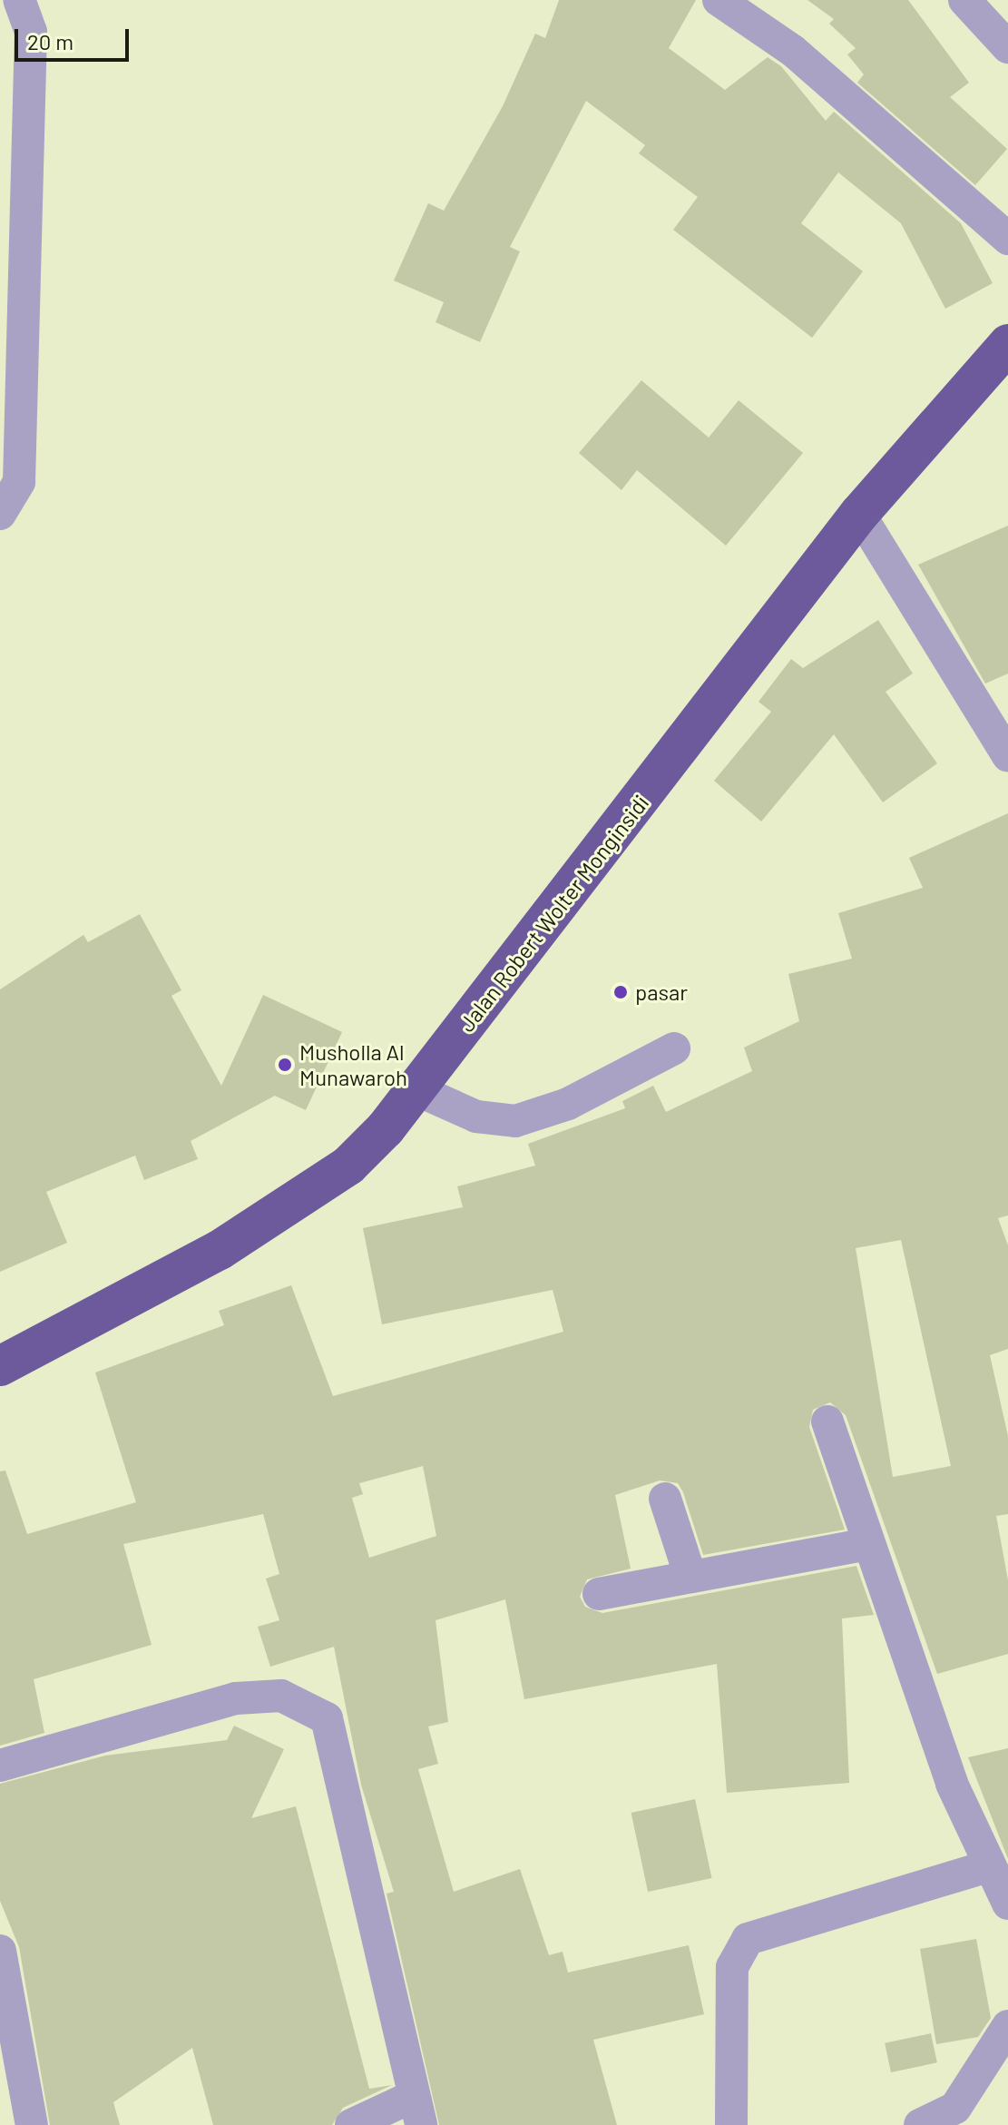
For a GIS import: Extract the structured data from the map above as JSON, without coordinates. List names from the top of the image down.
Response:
{
  "streets": {
    "highway": ["Jalan Robert Wolter Monginsidi"]
  },
  "places": ["pasar", "Musholla Al Munawaroh"],
  "scale_bar": "20 m"
}
